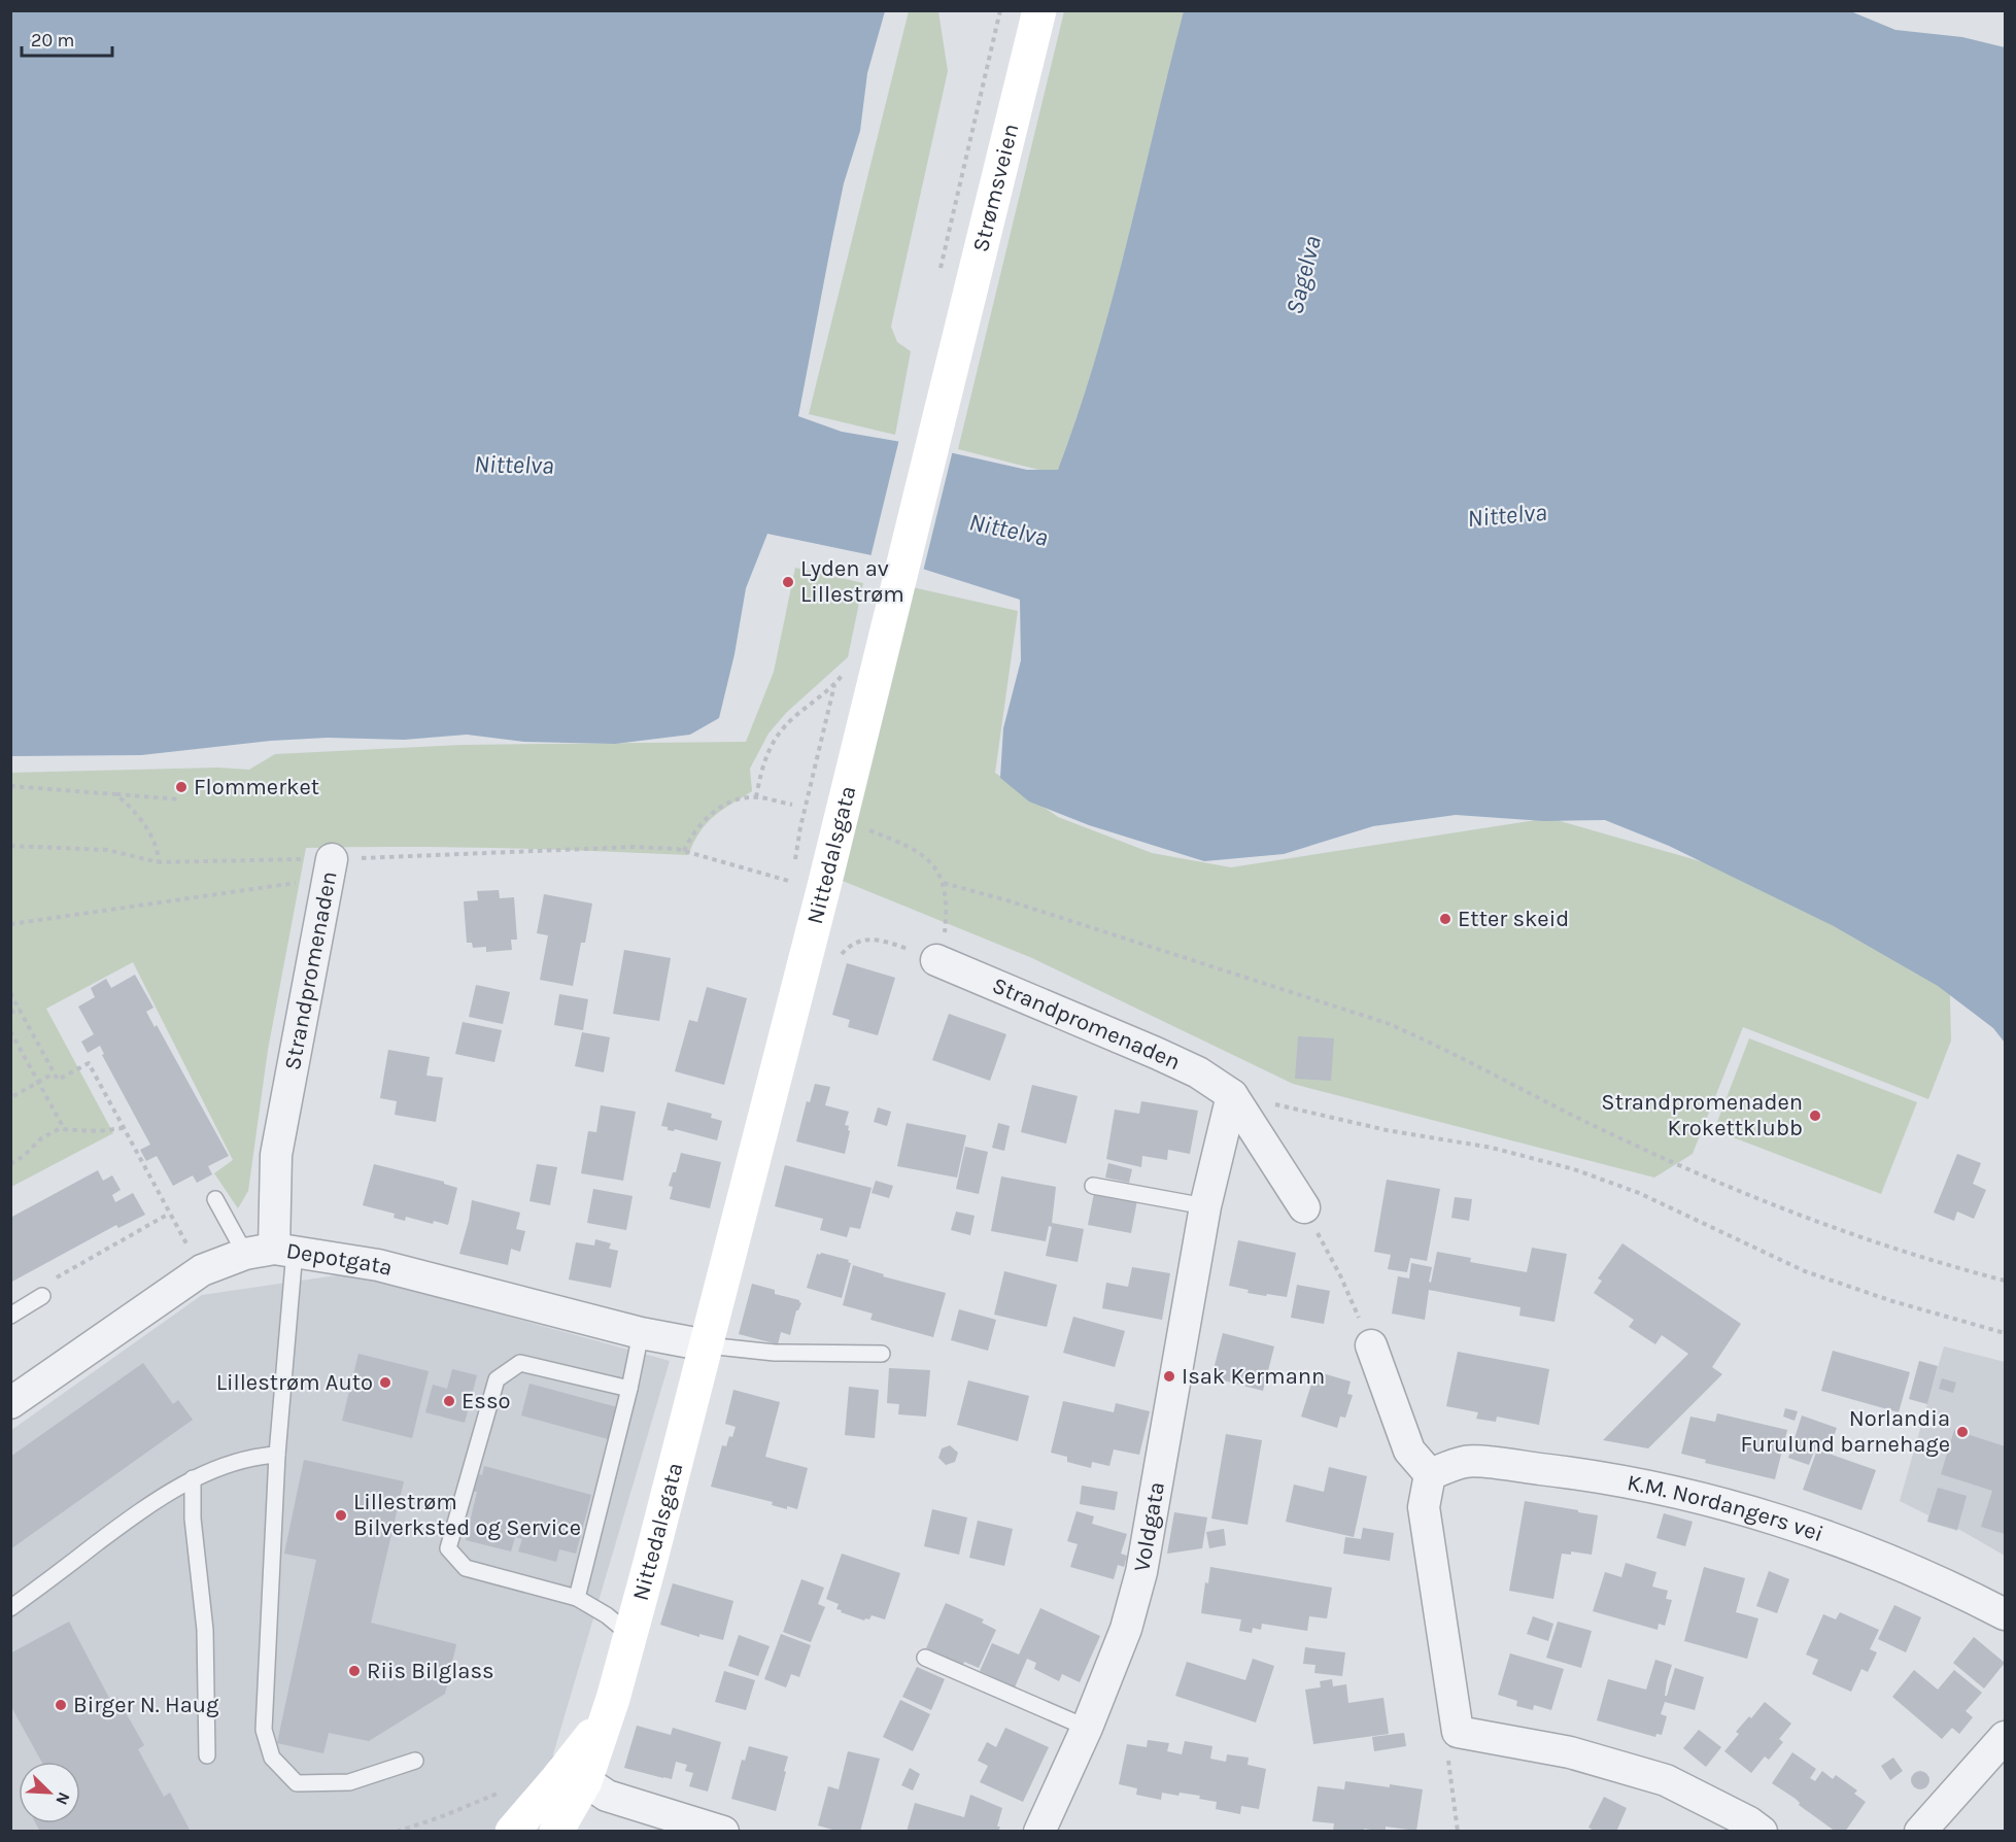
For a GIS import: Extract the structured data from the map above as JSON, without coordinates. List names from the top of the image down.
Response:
{
  "streets": {
    "main road": ["Strømsveien", "Nittedalsgata"],
    "street": [
      "Strandpromenaden",
      "Depotgata",
      "K.M. Nordangers vei",
      "Voldgata"
    ]
  },
  "crossings": [
    ["Strømsveien", "Nittedalsgata"],
    ["Nittedalsgata", "Depotgata"],
    ["Strandpromenaden", "Depotgata"],
    ["Strandpromenaden", "Voldgata"]
  ],
  "water": ["Sagelva", "Nittelva"],
  "places": [
    "Lyden av Lillestrøm",
    "Flommerket",
    "Etter skeid",
    "Strandpromenaden Krokettklubb",
    "Isak Kermann",
    "Lillestrøm Auto",
    "Esso",
    "Norlandia Furulund barnehage",
    "Lillestrøm Bilverksted og Service",
    "Riis Bilglass",
    "Birger N. Haug"
  ],
  "scale_bar": "20 m",
  "north": "bottom right"
}
